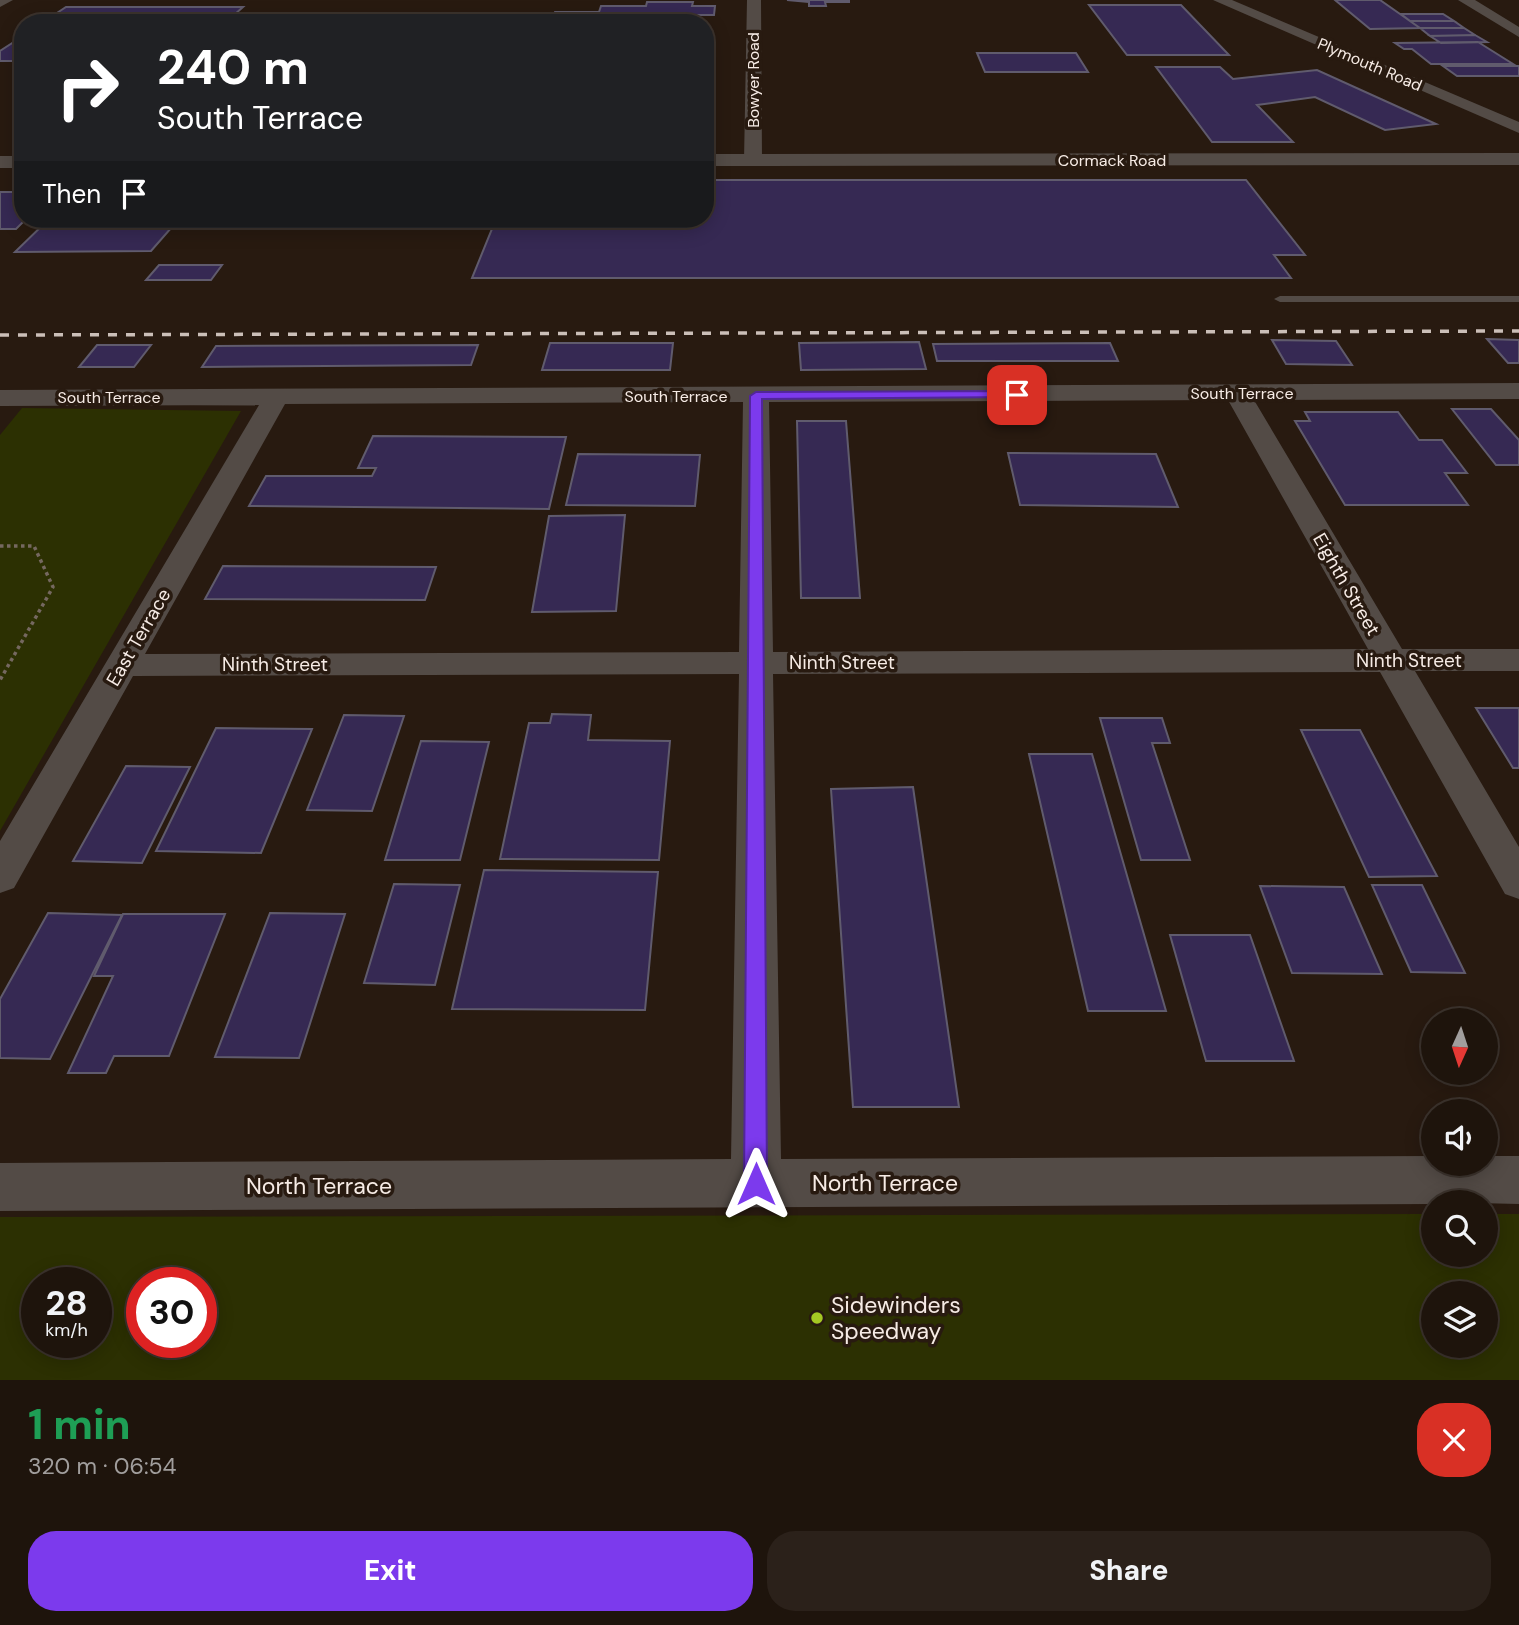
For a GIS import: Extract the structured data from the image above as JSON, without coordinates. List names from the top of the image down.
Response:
{
  "streets": {
    "street": [
      "Plymouth Road",
      "Bowyer Road",
      "Cormack Road",
      "South Terrace",
      "Eighth Street",
      "East Terrace",
      "Ninth Street",
      "North Terrace"
    ]
  },
  "crossings": [
    ["Bowyer Road", "Cormack Road"],
    ["South Terrace", "Eighth Street"],
    ["South Terrace", "East Terrace"],
    ["Eighth Street", "Ninth Street"],
    ["East Terrace", "Ninth Street"]
  ],
  "places": ["Sidewinders Speedway"],
  "north": "bottom",
  "page": {
    "turn": ["240 m", "South Terrace"],
    "then": "Then",
    "speed": "28 km/h",
    "limit": "30",
    "heading": ["1 min", "320 m · 06:54"],
    "buttons": ["Exit", "Share"]
  }
}
